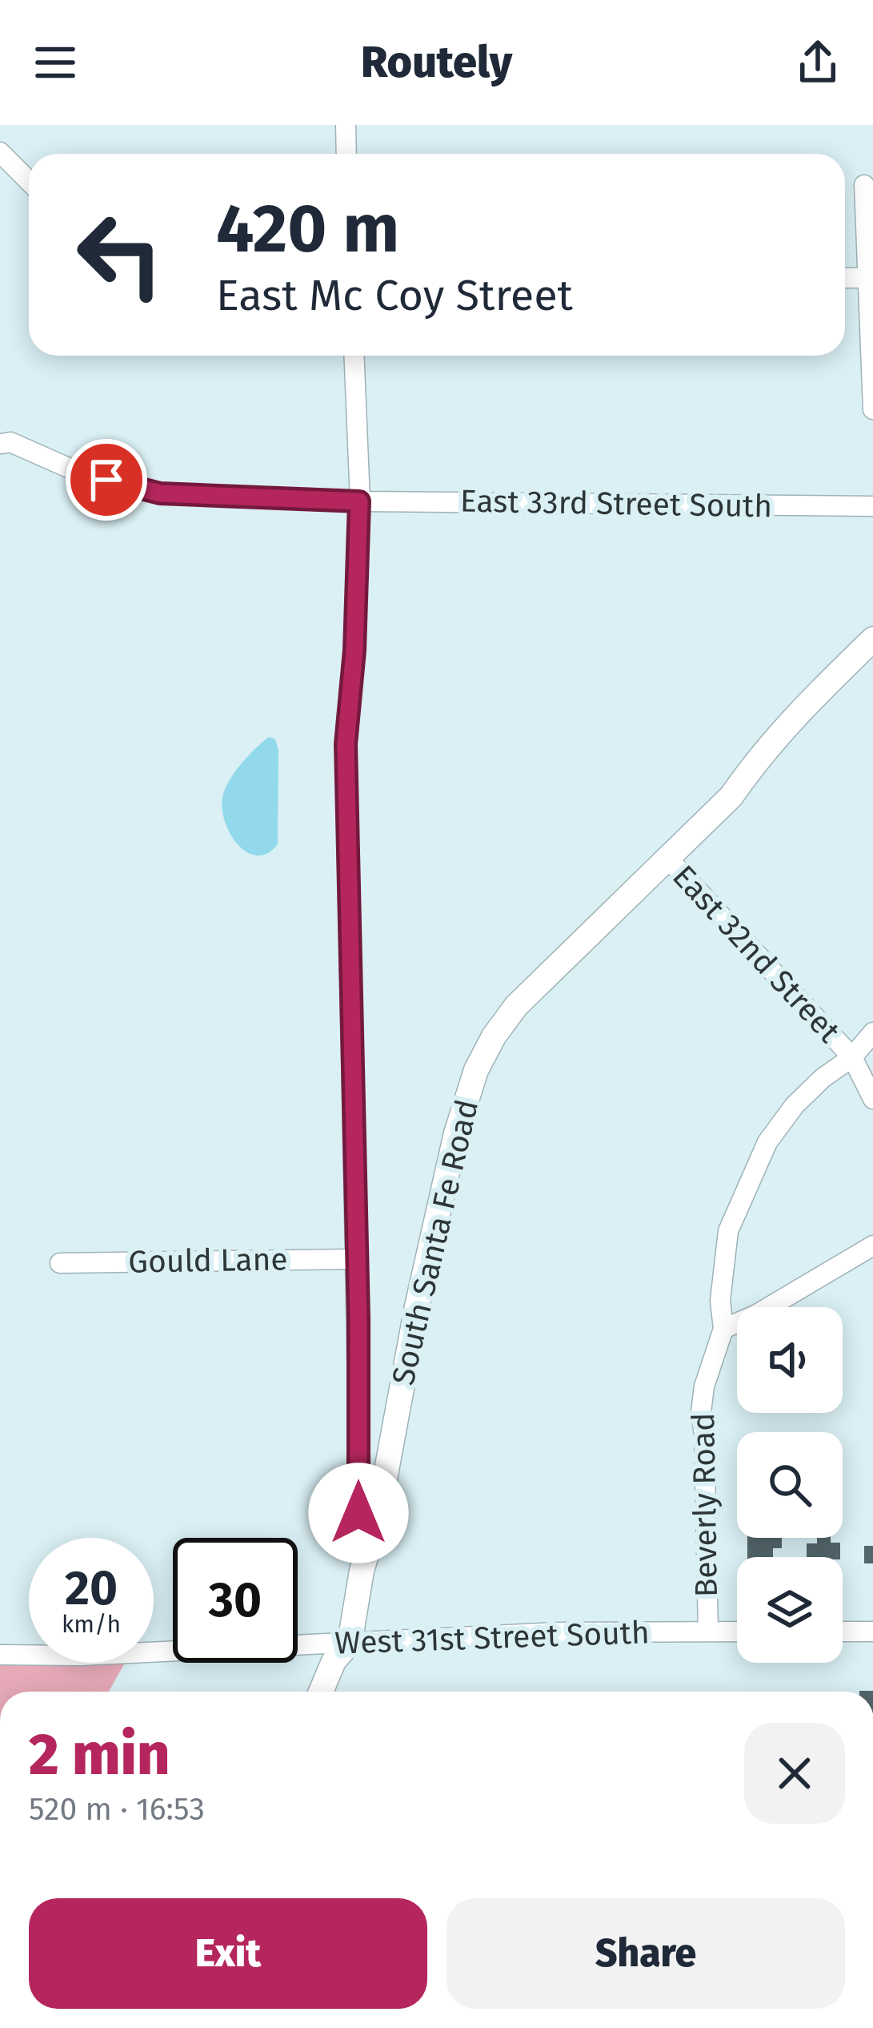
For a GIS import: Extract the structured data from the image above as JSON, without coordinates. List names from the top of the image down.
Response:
{
  "streets": {
    "street": [
      "East 33rd Street South",
      "East 32nd Street",
      "South Santa Fe Road",
      "Gould Lane",
      "Beverly Road",
      "West 31st Street South"
    ]
  },
  "crossings": [
    ["East 32nd Street", "South Santa Fe Road"],
    ["East 32nd Street", "Beverly Road"],
    ["South Santa Fe Road", "West 31st Street South"],
    ["Beverly Road", "West 31st Street South"]
  ],
  "page": {
    "header": "Routely",
    "turn": ["420 m", "East Mc Coy Street"],
    "speed": "20 km/h",
    "limit": "30",
    "heading": ["2 min", "520 m · 16:53"],
    "buttons": ["Exit", "Share"]
  }
}
